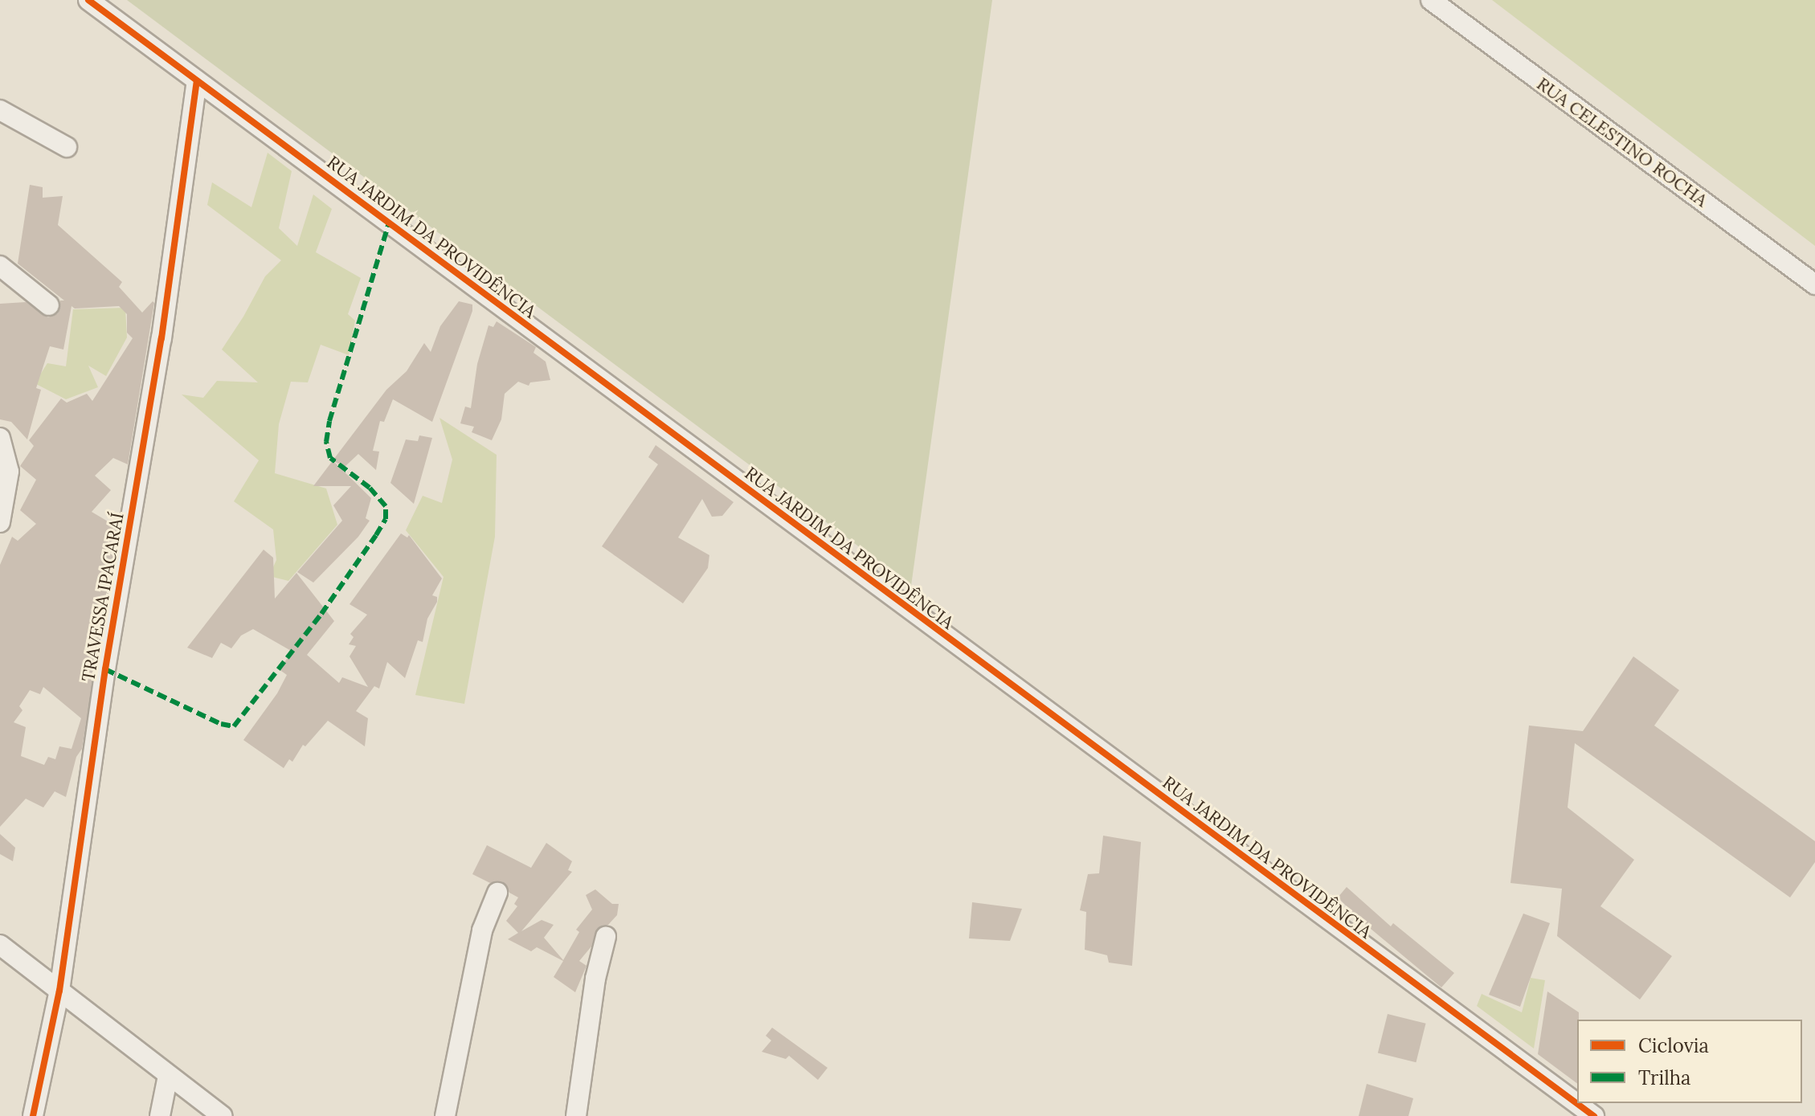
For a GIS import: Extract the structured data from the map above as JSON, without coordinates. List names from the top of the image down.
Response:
{
  "streets": {
    "street": ["RUA CELESTINO ROCHA", "RUA JARDIM DA PROVIDÊNCIA", "TRAVESSA IPACARAÍ"]
  },
  "crossings": [
    ["RUA JARDIM DA PROVIDÊNCIA", "TRAVESSA IPACARAÍ"]
  ],
  "legend": ["Ciclovia", "Trilha"]
}
